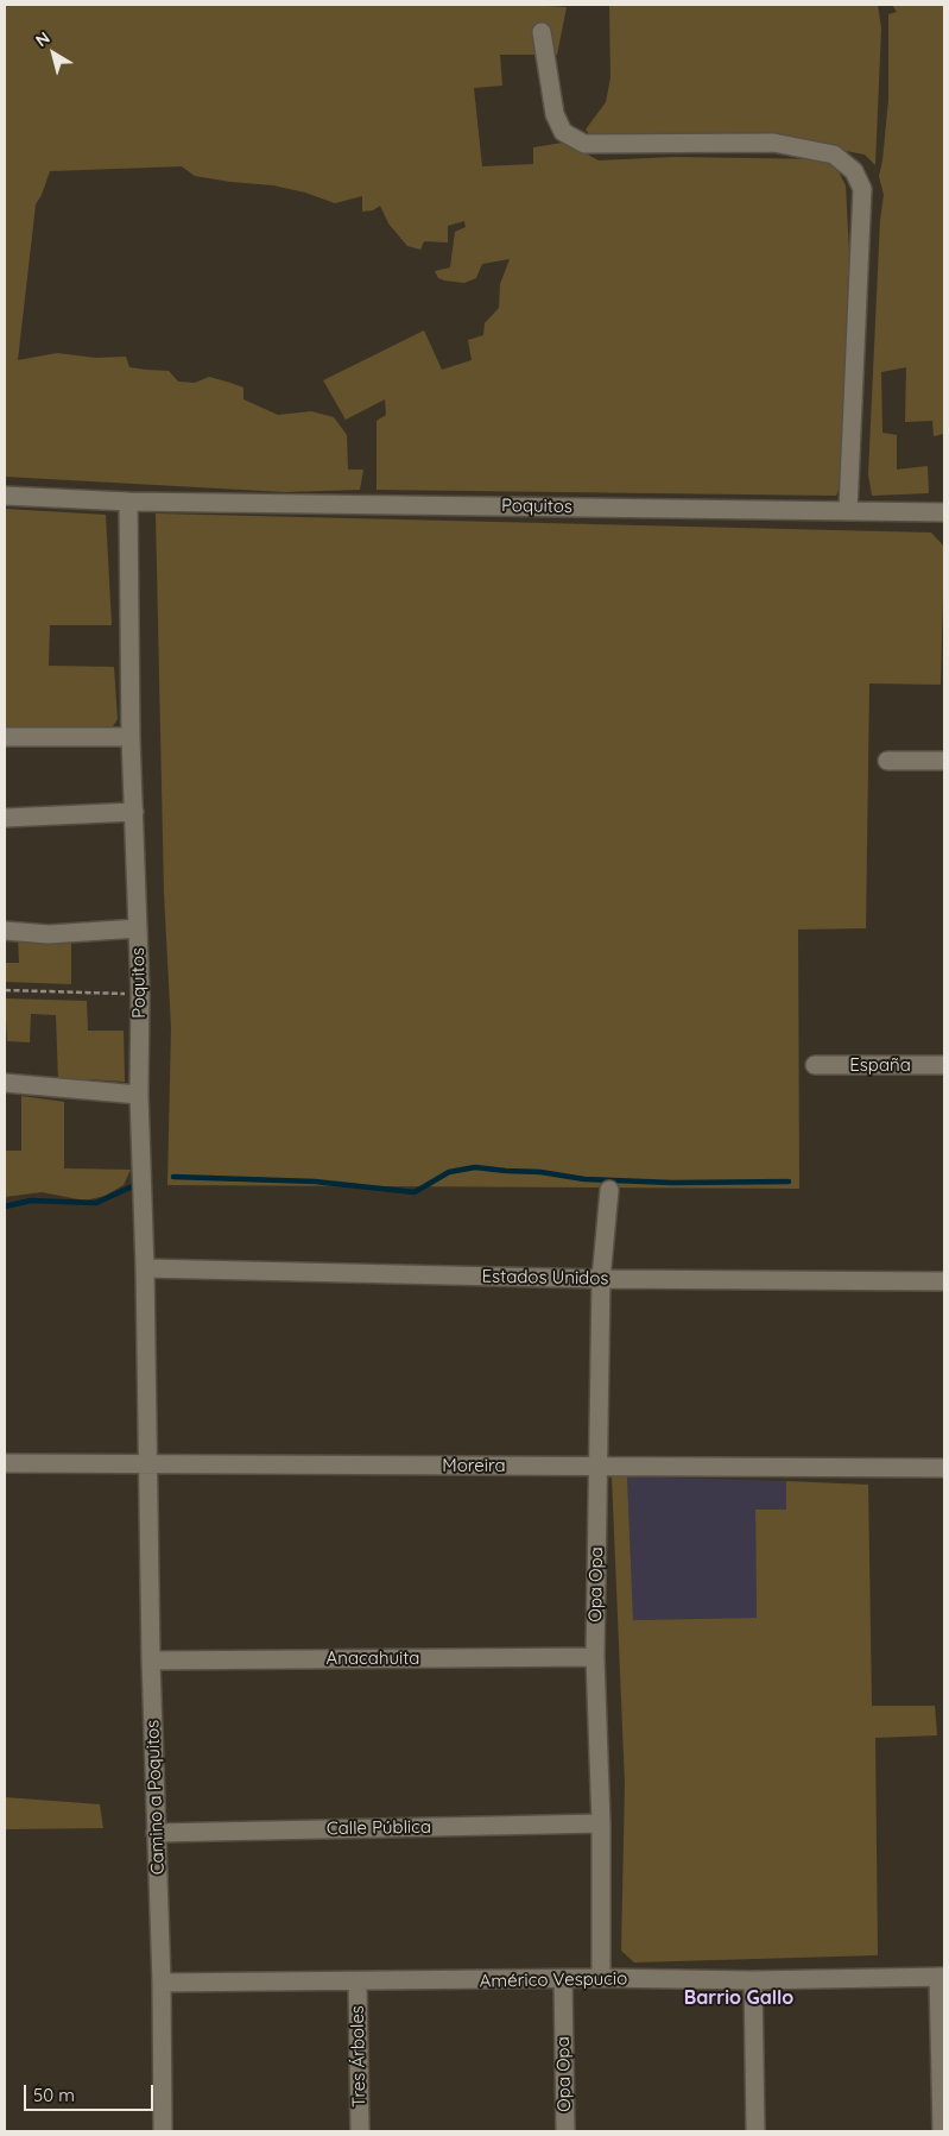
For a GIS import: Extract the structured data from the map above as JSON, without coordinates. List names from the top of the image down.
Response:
{
  "streets": {
    "street": [
      "Poquitos",
      "España",
      "Estados Unidos",
      "Moreira",
      "Opa Opa",
      "Anacahuita",
      "Camino a Poquitos",
      "Calle Pública",
      "Américo Vespucio",
      "Tres Árboles"
    ]
  },
  "crossings": [
    ["Poquitos", "Estados Unidos"],
    ["Poquitos", "Moreira"],
    ["Poquitos", "Camino a Poquitos"],
    ["Estados Unidos", "Opa Opa"],
    ["Moreira", "Opa Opa"],
    ["Moreira", "Camino a Poquitos"],
    ["Opa Opa", "Anacahuita"],
    ["Opa Opa", "Calle Pública"],
    ["Opa Opa", "Américo Vespucio"],
    ["Anacahuita", "Camino a Poquitos"],
    ["Camino a Poquitos", "Calle Pública"],
    ["Camino a Poquitos", "Américo Vespucio"],
    ["Américo Vespucio", "Tres Árboles"]
  ],
  "districts": ["Barrio Gallo"],
  "scale_bar": "50 m",
  "north": "top left"
}
